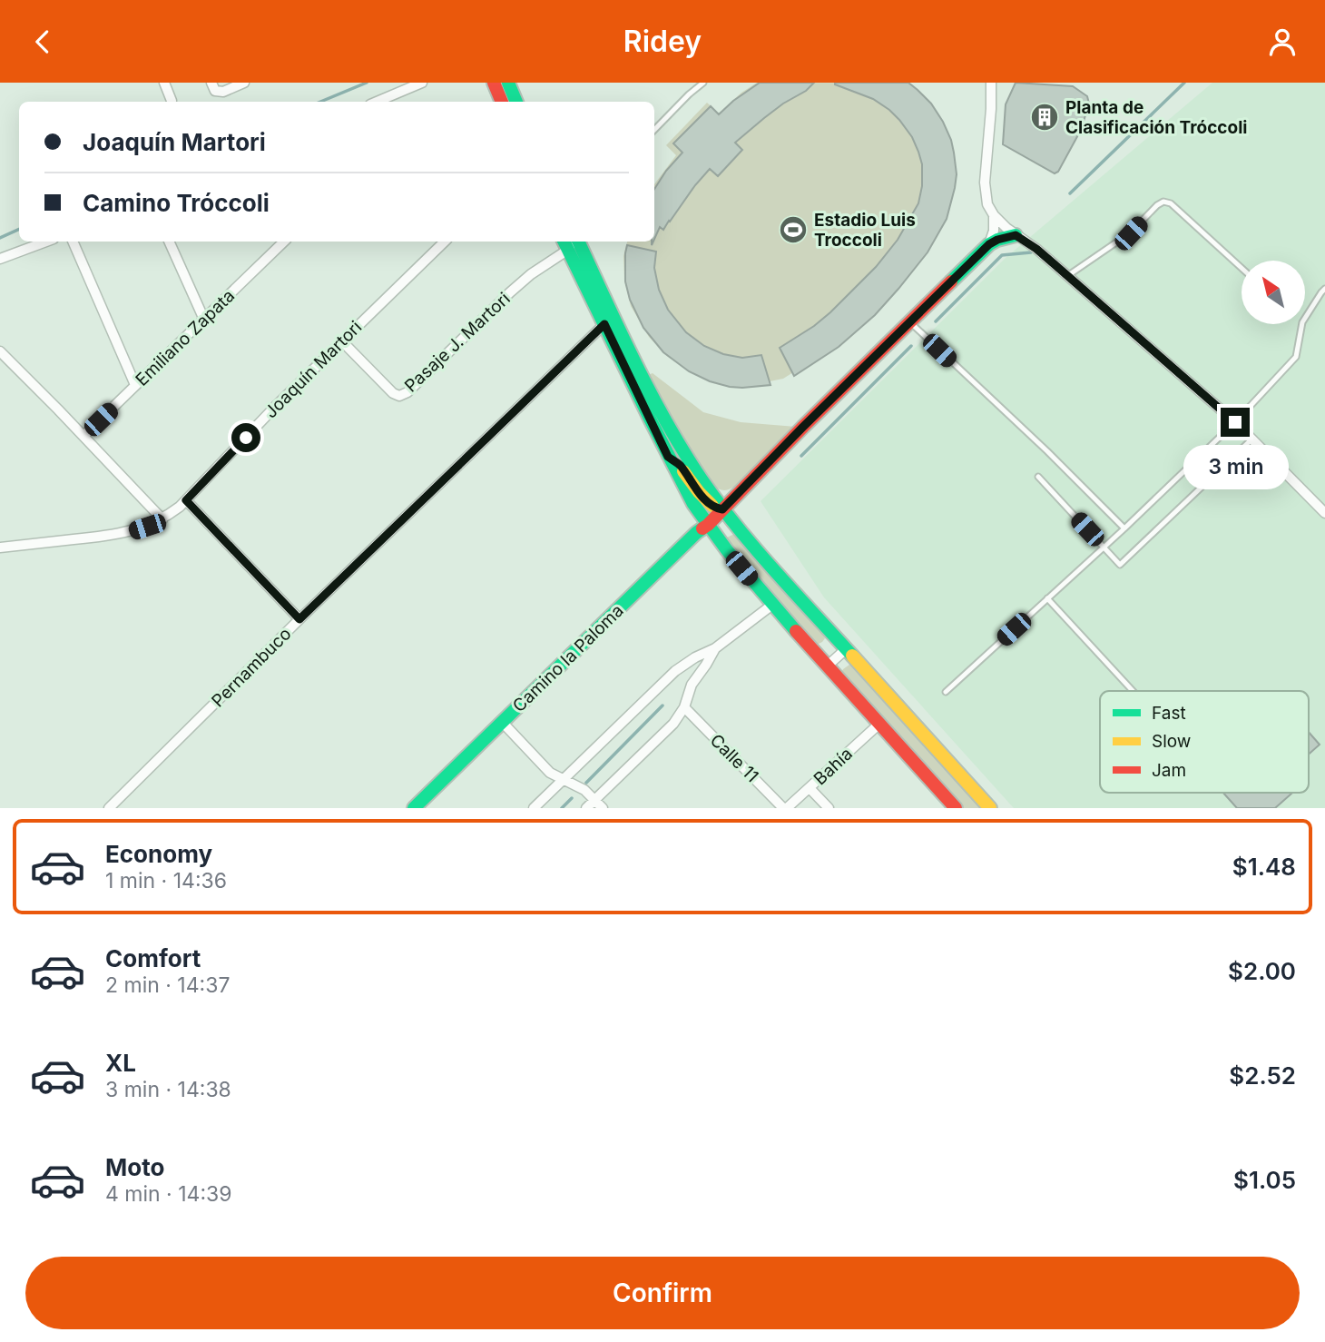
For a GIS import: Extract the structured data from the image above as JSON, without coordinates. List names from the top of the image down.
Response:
{
  "streets": {
    "street": [
      "Emiliano Zapata",
      "Pasaje J. Martori",
      "Joaquín Martori",
      "Camino la Paloma",
      "Pernambuco",
      "Calle 11",
      "Bahía"
    ]
  },
  "crossings": [
    ["Pasaje J. Martori", "Joaquín Martori"],
    ["Calle 11", "Bahía"]
  ],
  "places": {
    "building": ["Planta de Clasificación Tróccoli"],
    "sports": ["Estadio Luis Troccoli"]
  },
  "legend": ["Fast", "Slow", "Jam"],
  "north": "top left",
  "page": {
    "header": "Ridey",
    "banner": ["Joaquín Martori", "Camino Tróccoli"],
    "bubble": "3 min",
    "list": [
      {
        "name": "Economy",
        "note": "1 min · 14:36",
        "value": "$1.48"
      },
      {
        "name": "Comfort",
        "note": "2 min · 14:37",
        "value": "$2.00"
      },
      {
        "name": "XL",
        "note": "3 min · 14:38",
        "value": "$2.52"
      },
      {
        "name": "Moto",
        "note": "4 min · 14:39",
        "value": "$1.05"
      }
    ],
    "buttons": "Confirm"
  }
}
